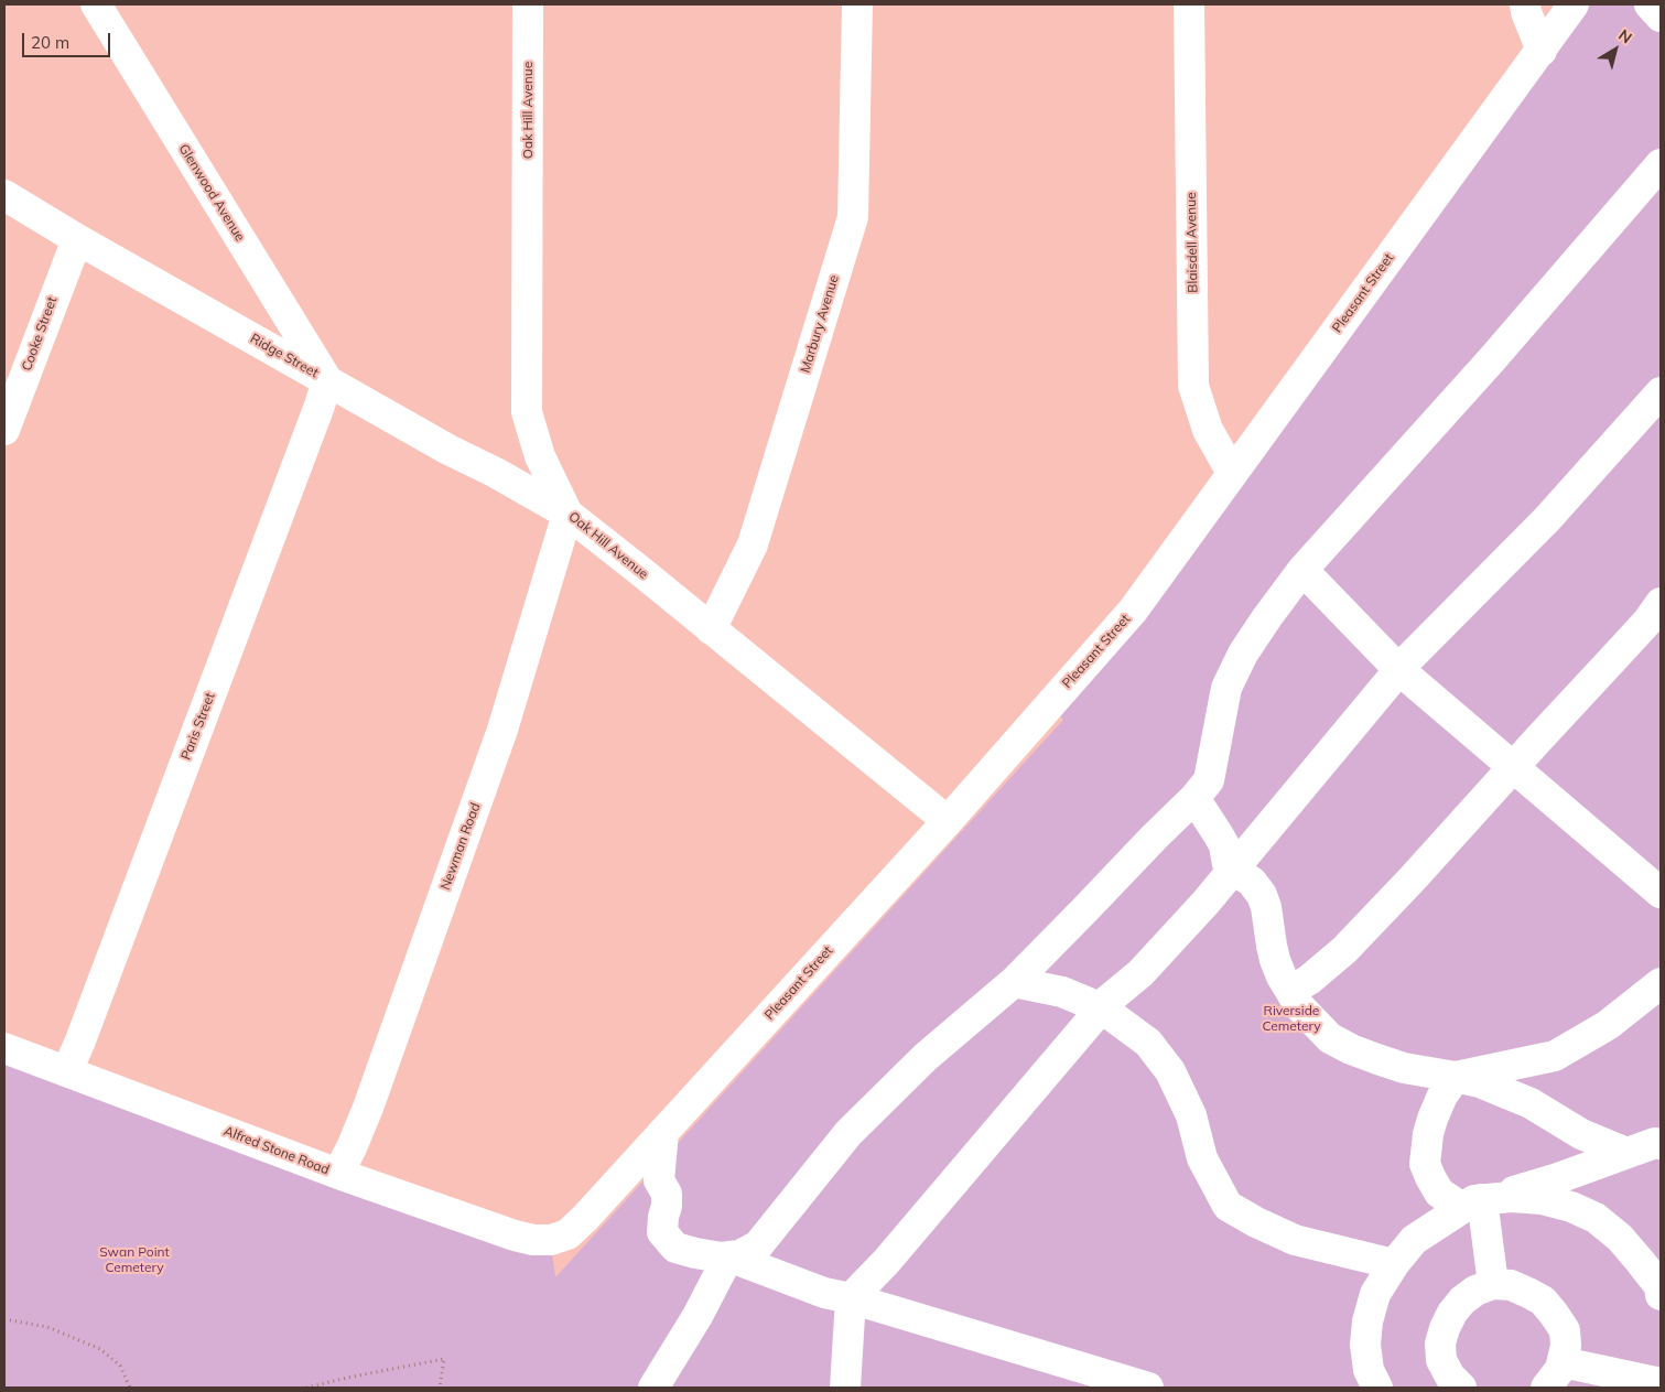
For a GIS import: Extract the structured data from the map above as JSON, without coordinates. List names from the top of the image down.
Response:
{
  "streets": {
    "street": [
      "Oak Hill Avenue",
      "Glenwood Avenue",
      "Blaisdell Avenue",
      "Pleasant Street",
      "Marbury Avenue",
      "Cooke Street",
      "Ridge Street",
      "Paris Street",
      "Newman Road",
      "Alfred Stone Road"
    ]
  },
  "crossings": [
    ["Oak Hill Avenue", "Pleasant Street"],
    ["Oak Hill Avenue", "Marbury Avenue"],
    ["Oak Hill Avenue", "Ridge Street"],
    ["Oak Hill Avenue", "Newman Road"],
    ["Glenwood Avenue", "Ridge Street"],
    ["Glenwood Avenue", "Paris Street"],
    ["Blaisdell Avenue", "Pleasant Street"],
    ["Pleasant Street", "Alfred Stone Road"],
    ["Cooke Street", "Ridge Street"],
    ["Ridge Street", "Paris Street"],
    ["Ridge Street", "Newman Road"],
    ["Paris Street", "Alfred Stone Road"],
    ["Newman Road", "Alfred Stone Road"]
  ],
  "parks": ["Riverside Cemetery", "Swan Point Cemetery"],
  "scale_bar": "20 m",
  "north": "top right"
}
